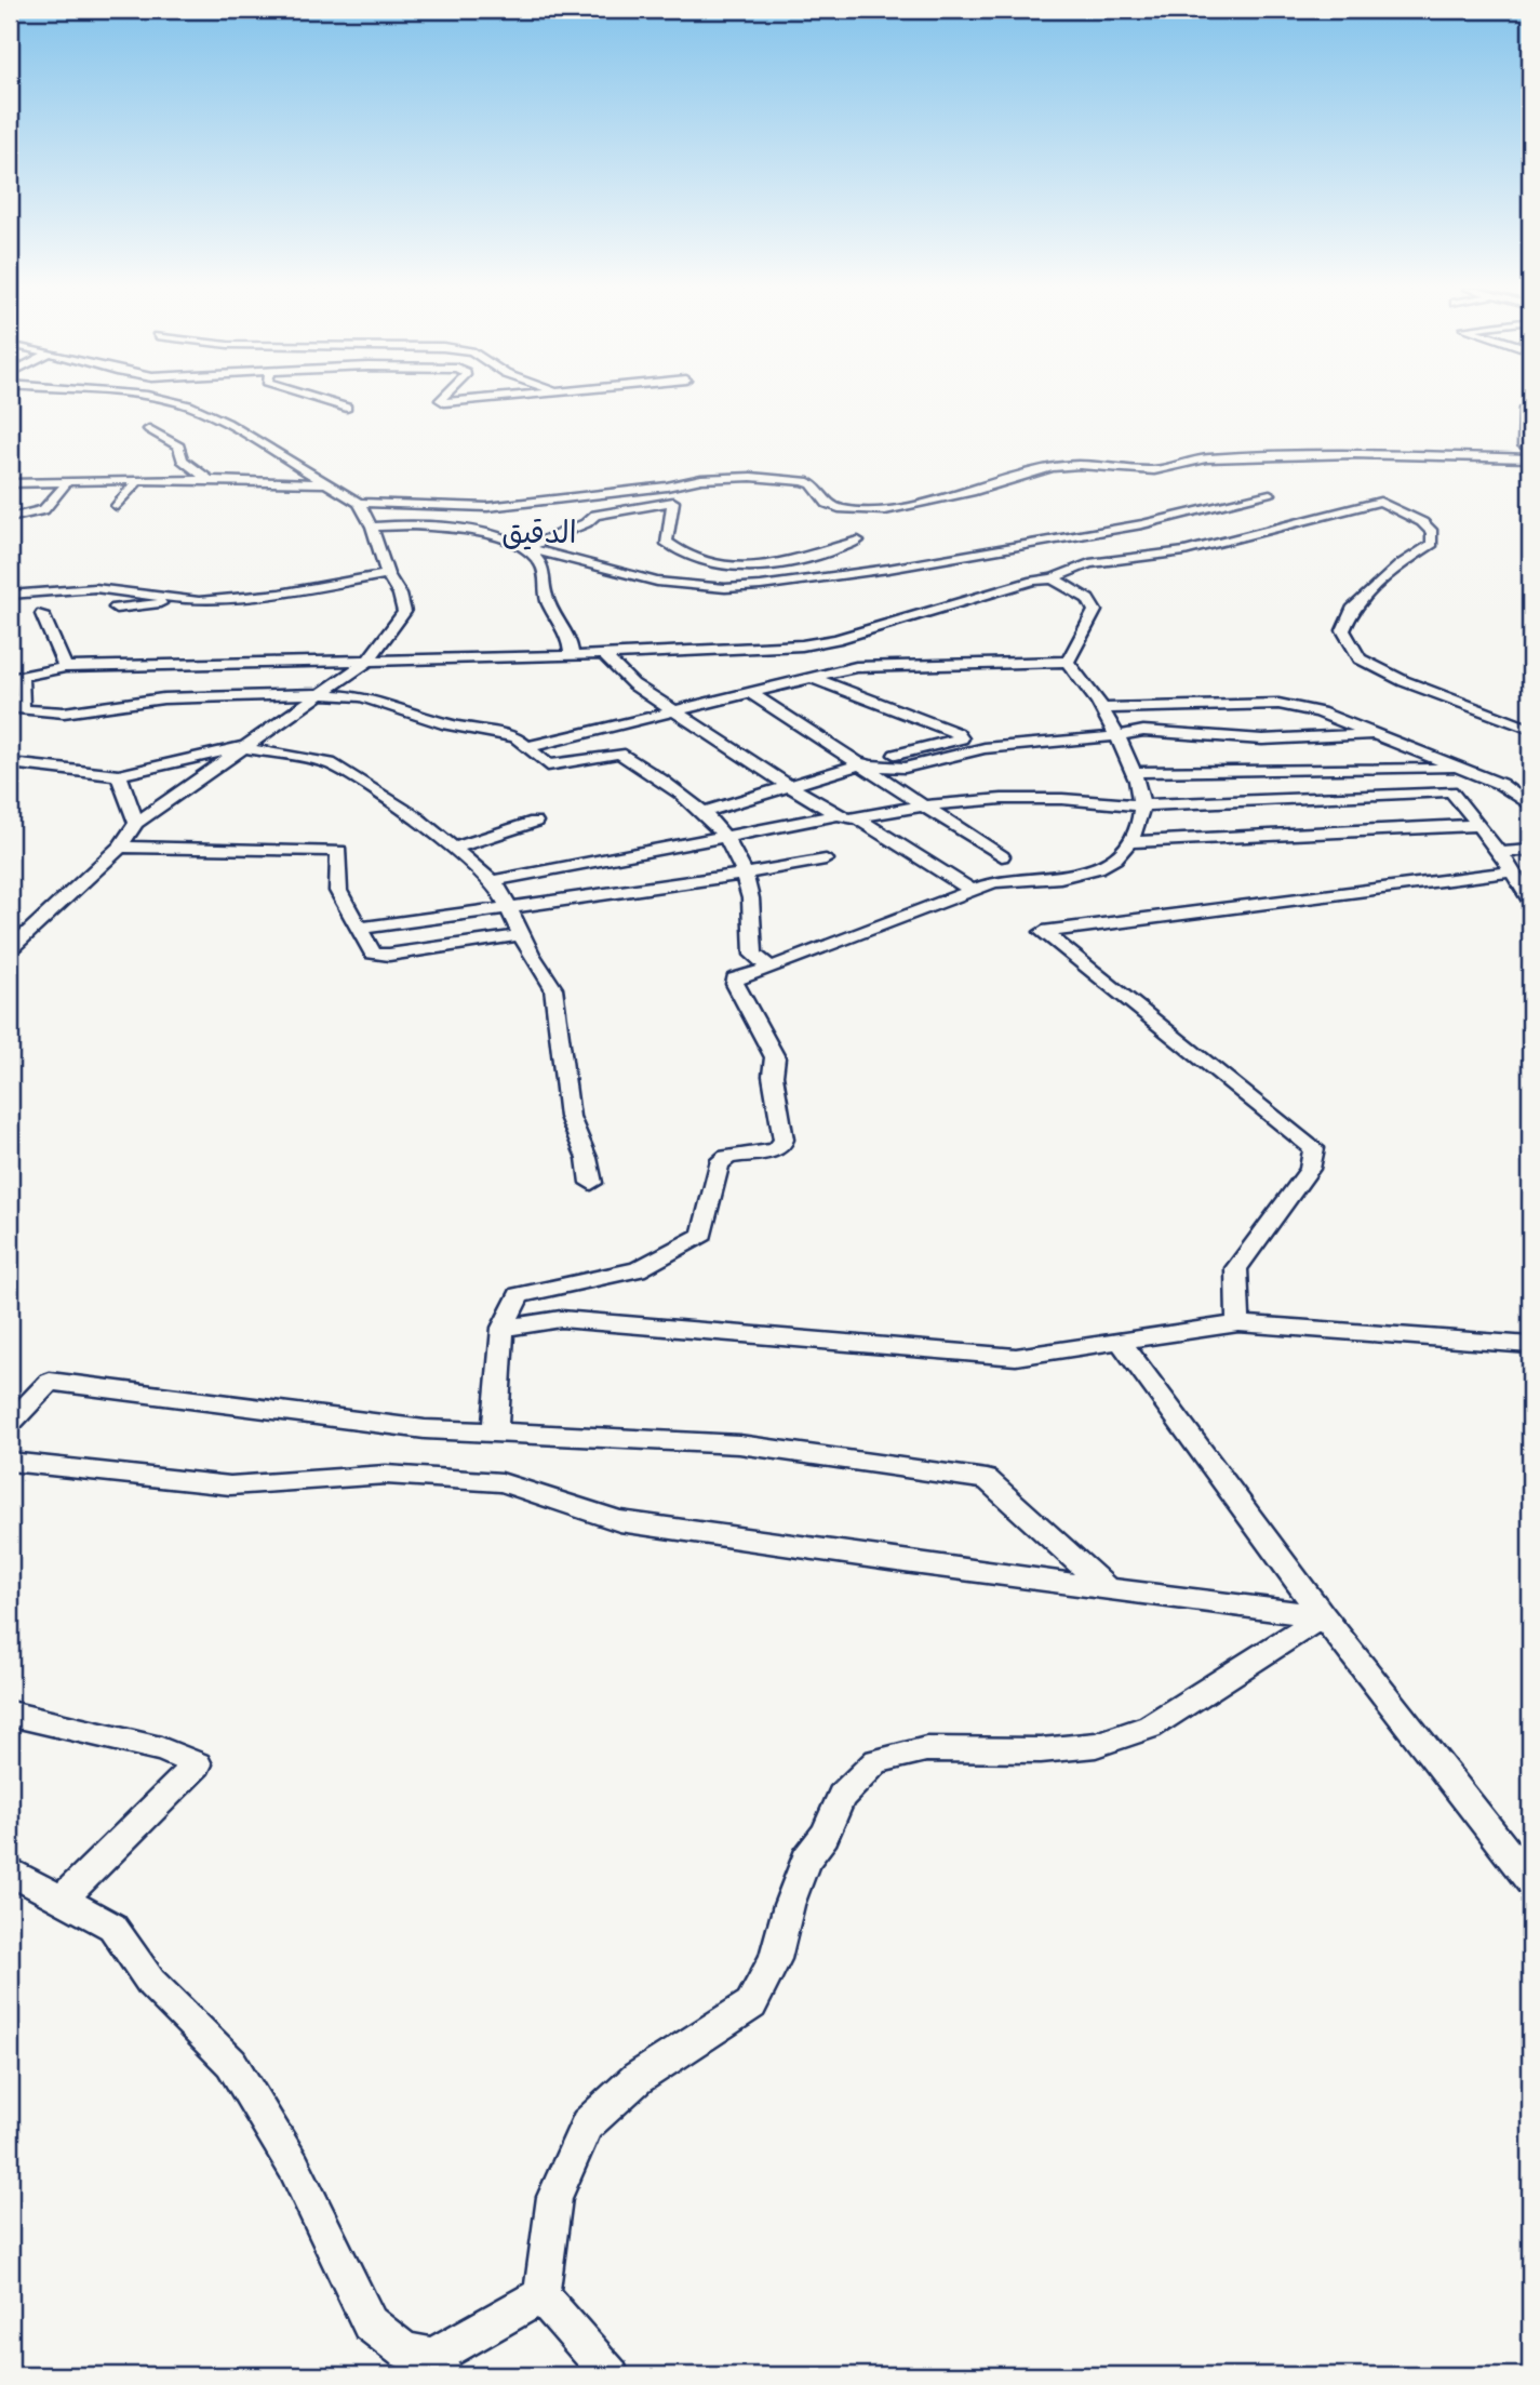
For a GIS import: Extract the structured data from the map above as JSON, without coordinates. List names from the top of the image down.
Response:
{
  "districts": ["الدقيق"]
}
